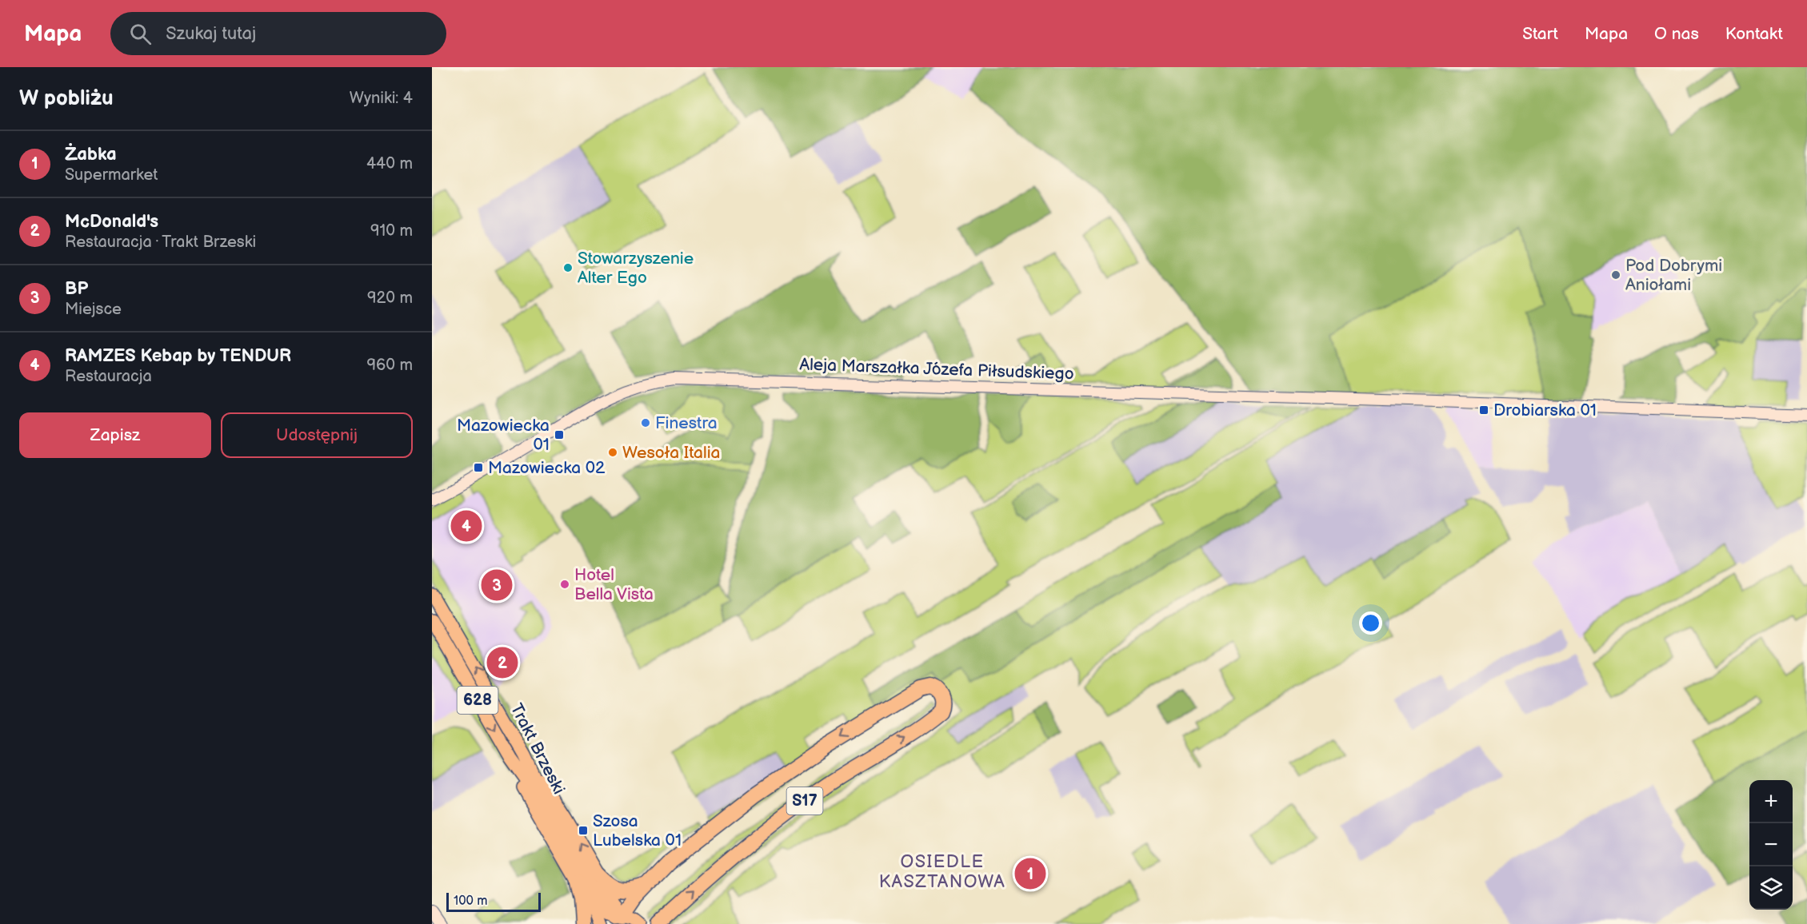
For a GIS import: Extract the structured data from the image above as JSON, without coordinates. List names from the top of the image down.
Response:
{
  "streets": {
    "highway": ["S17"],
    "main road": ["Aleja Marszałka Józefa Piłsudskiego", "628", "Trakt Brzeski"]
  },
  "districts": ["OSIEDLE KASZTANOWA"],
  "places": {
    "other": [
      "Stowarzyszenie Alter Ego",
      "Pod Dobrymi Aniołami",
      "Finestra",
      "Wesoła Italia",
      "Hotel Bella Vista"
    ],
    "transit": [
      "Drobiarska 01",
      "Mazowiecka 01",
      "Mazowiecka 02",
      "Szosa Lubelska 01"
    ]
  },
  "scale_bar": "100 m",
  "page": {
    "header": "Mapa",
    "search": "Szukaj tutaj",
    "nav": [
      "Start",
      "Mapa",
      "O nas",
      "Kontakt"
    ],
    "heading": ["W pobliżu", "Wyniki: 4"],
    "list": [
      {
        "mark": "1",
        "name": "Żabka",
        "note": "Supermarket",
        "value": "440 m"
      },
      {
        "mark": "2",
        "name": "McDonald's",
        "note": "Restauracja · Trakt Brzeski",
        "value": "910 m"
      },
      {
        "mark": "3",
        "name": "BP",
        "note": "Miejsce",
        "value": "920 m"
      },
      {
        "mark": "4",
        "name": "RAMZES Kebap by TENDUR",
        "note": "Restauracja",
        "value": "960 m"
      }
    ],
    "buttons": ["Zapisz", "Udostępnij"],
    "pins": [
      "4",
      "3",
      "2",
      "1"
    ],
    "map_buttons": ["+", "−"],
    "scale": "100 m"
  }
}
